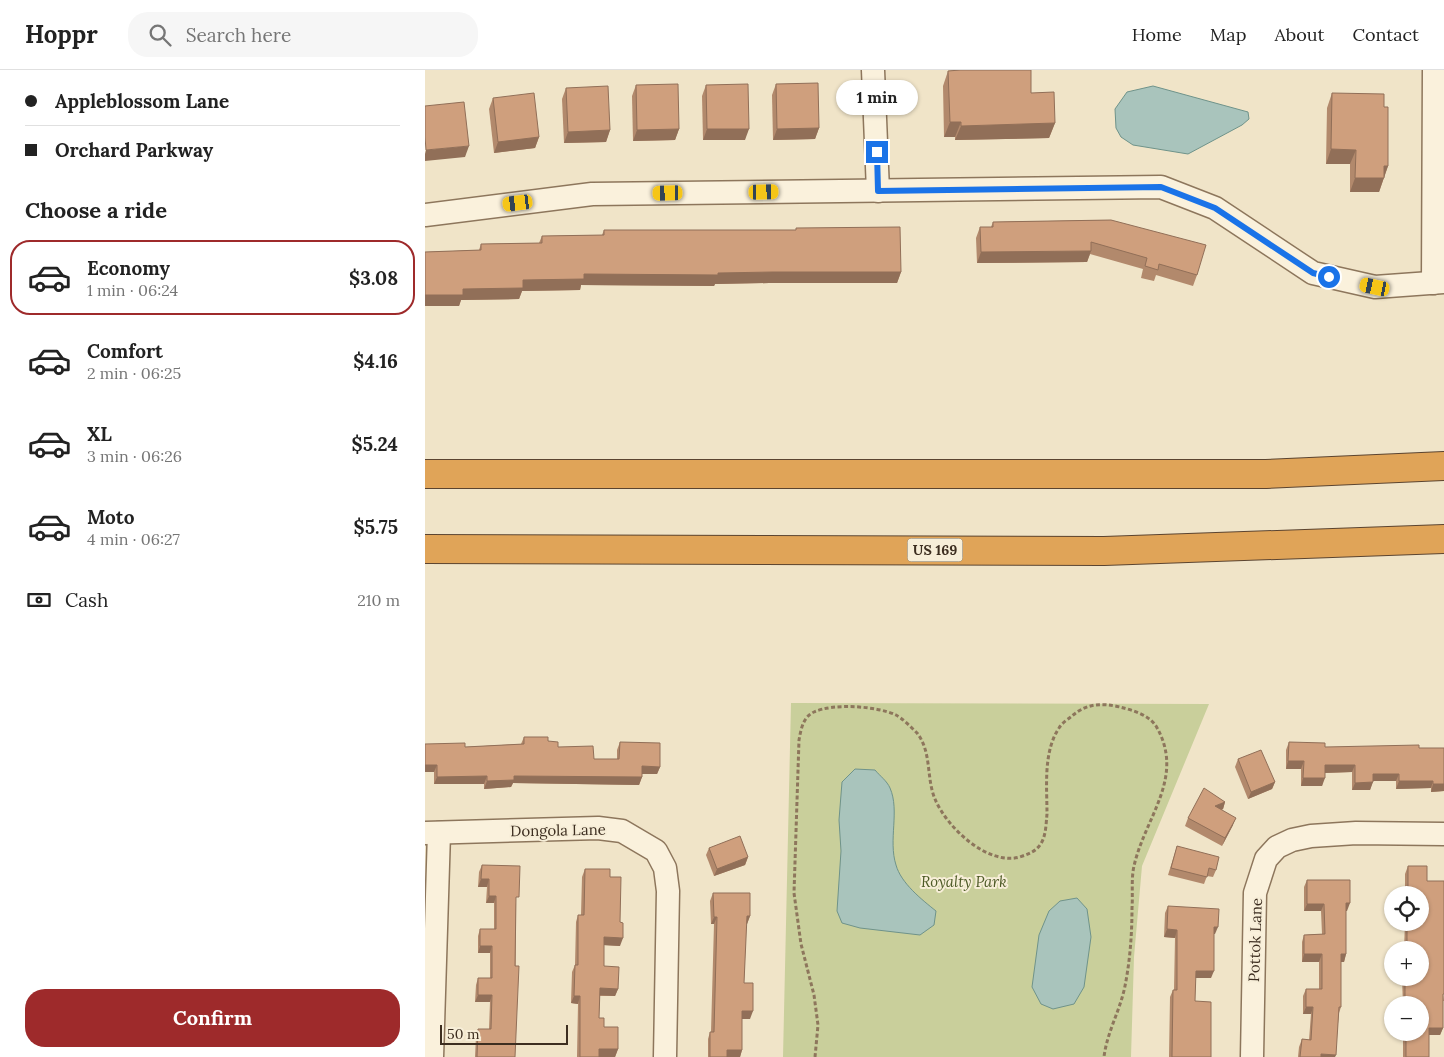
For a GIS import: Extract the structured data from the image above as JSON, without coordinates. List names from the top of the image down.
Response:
{
  "streets": {
    "highway": ["US 169"],
    "street": ["Dongola Lane", "Pottok Lane"]
  },
  "parks": ["Royalty Park"],
  "scale_bar": "50 m",
  "page": {
    "header": "Hoppr",
    "search": "Search here",
    "nav": [
      "Home",
      "Map",
      "About",
      "Contact"
    ],
    "banner": ["Appleblossom Lane", "Orchard Parkway"],
    "bubble": "1 min",
    "heading": "Choose a ride",
    "list": [
      {
        "name": "Economy",
        "note": "1 min · 06:24",
        "value": "$3.08"
      },
      {
        "name": "Comfort",
        "note": "2 min · 06:25",
        "value": "$4.16"
      },
      {
        "name": "XL",
        "note": "3 min · 06:26",
        "value": "$5.24"
      },
      {
        "name": "Moto",
        "note": "4 min · 06:27",
        "value": "$5.75"
      }
    ],
    "pay": ["Cash", "210 m"],
    "map_buttons": ["+", "−"],
    "buttons": "Confirm",
    "scale": "50 m"
  }
}
